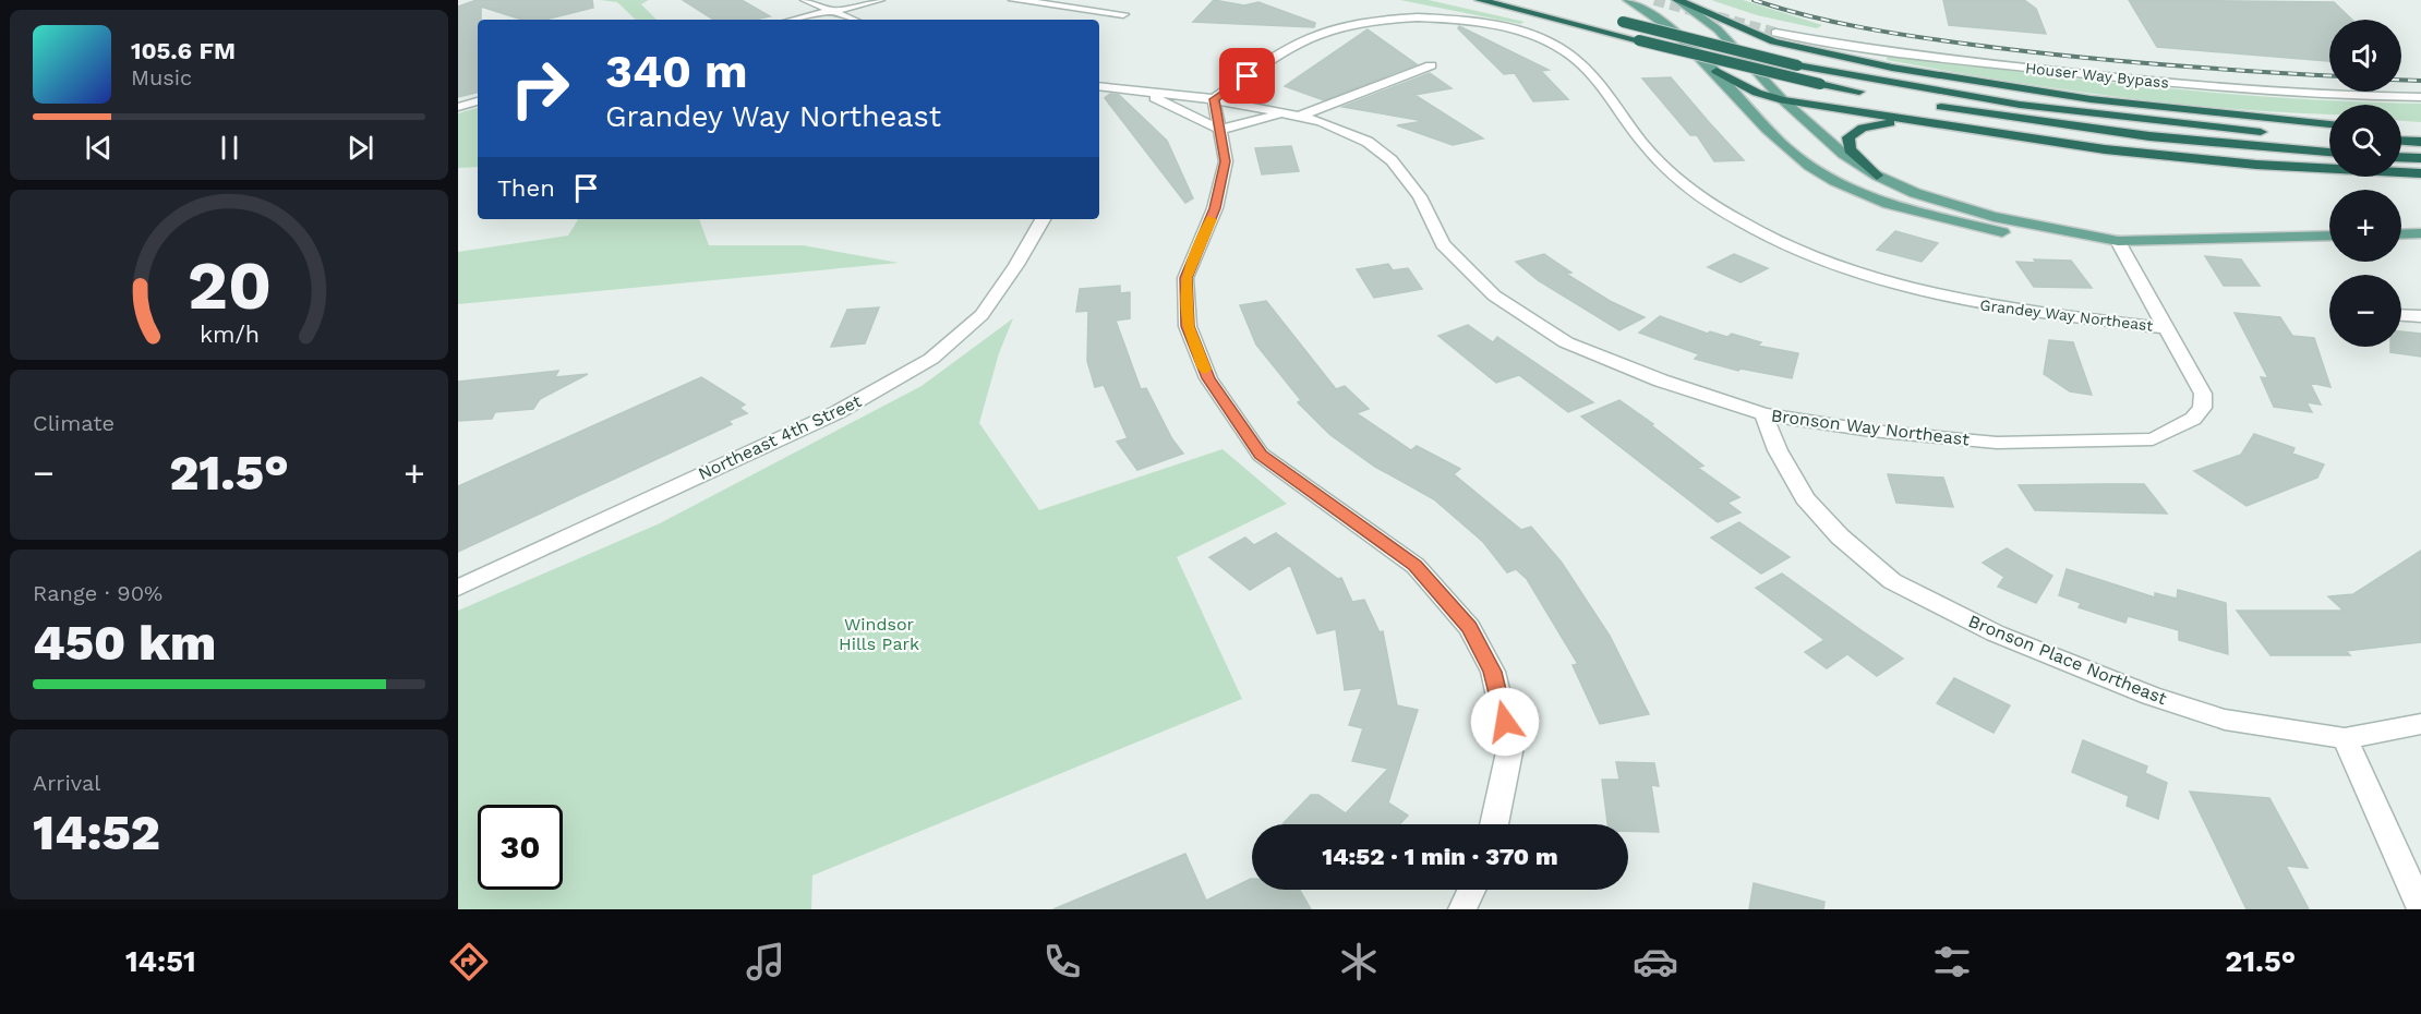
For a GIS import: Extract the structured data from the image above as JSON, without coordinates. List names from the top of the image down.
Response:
{
  "streets": {
    "street": [
      "Houser Way Bypass",
      "Grandey Way Northeast",
      "Bronson Way Northeast",
      "Northeast 4th Street",
      "Bronson Place Northeast"
    ]
  },
  "crossings": [
    ["Grandey Way Northeast", "Bronson Way Northeast"],
    ["Bronson Way Northeast", "Bronson Place Northeast"]
  ],
  "parks": ["Windsor Hills Park"],
  "page": {
    "map_buttons": ["+", "−"],
    "turn": ["340 m", "Grandey Way Northeast"],
    "song": ["105.6 FM", "Music"],
    "then": "Then",
    "tile": [
      "Climate",
      ["Range · 90%", "450 km"],
      ["Arrival", "14:52"]
    ],
    "heat": ["−", "21.5°", "+"],
    "limit": "30",
    "trip": "14:52 · 1 min · 370 m",
    "tabs": ["14:51", "21.5°"],
    "gauge": ["20", "km/h"]
  }
}
